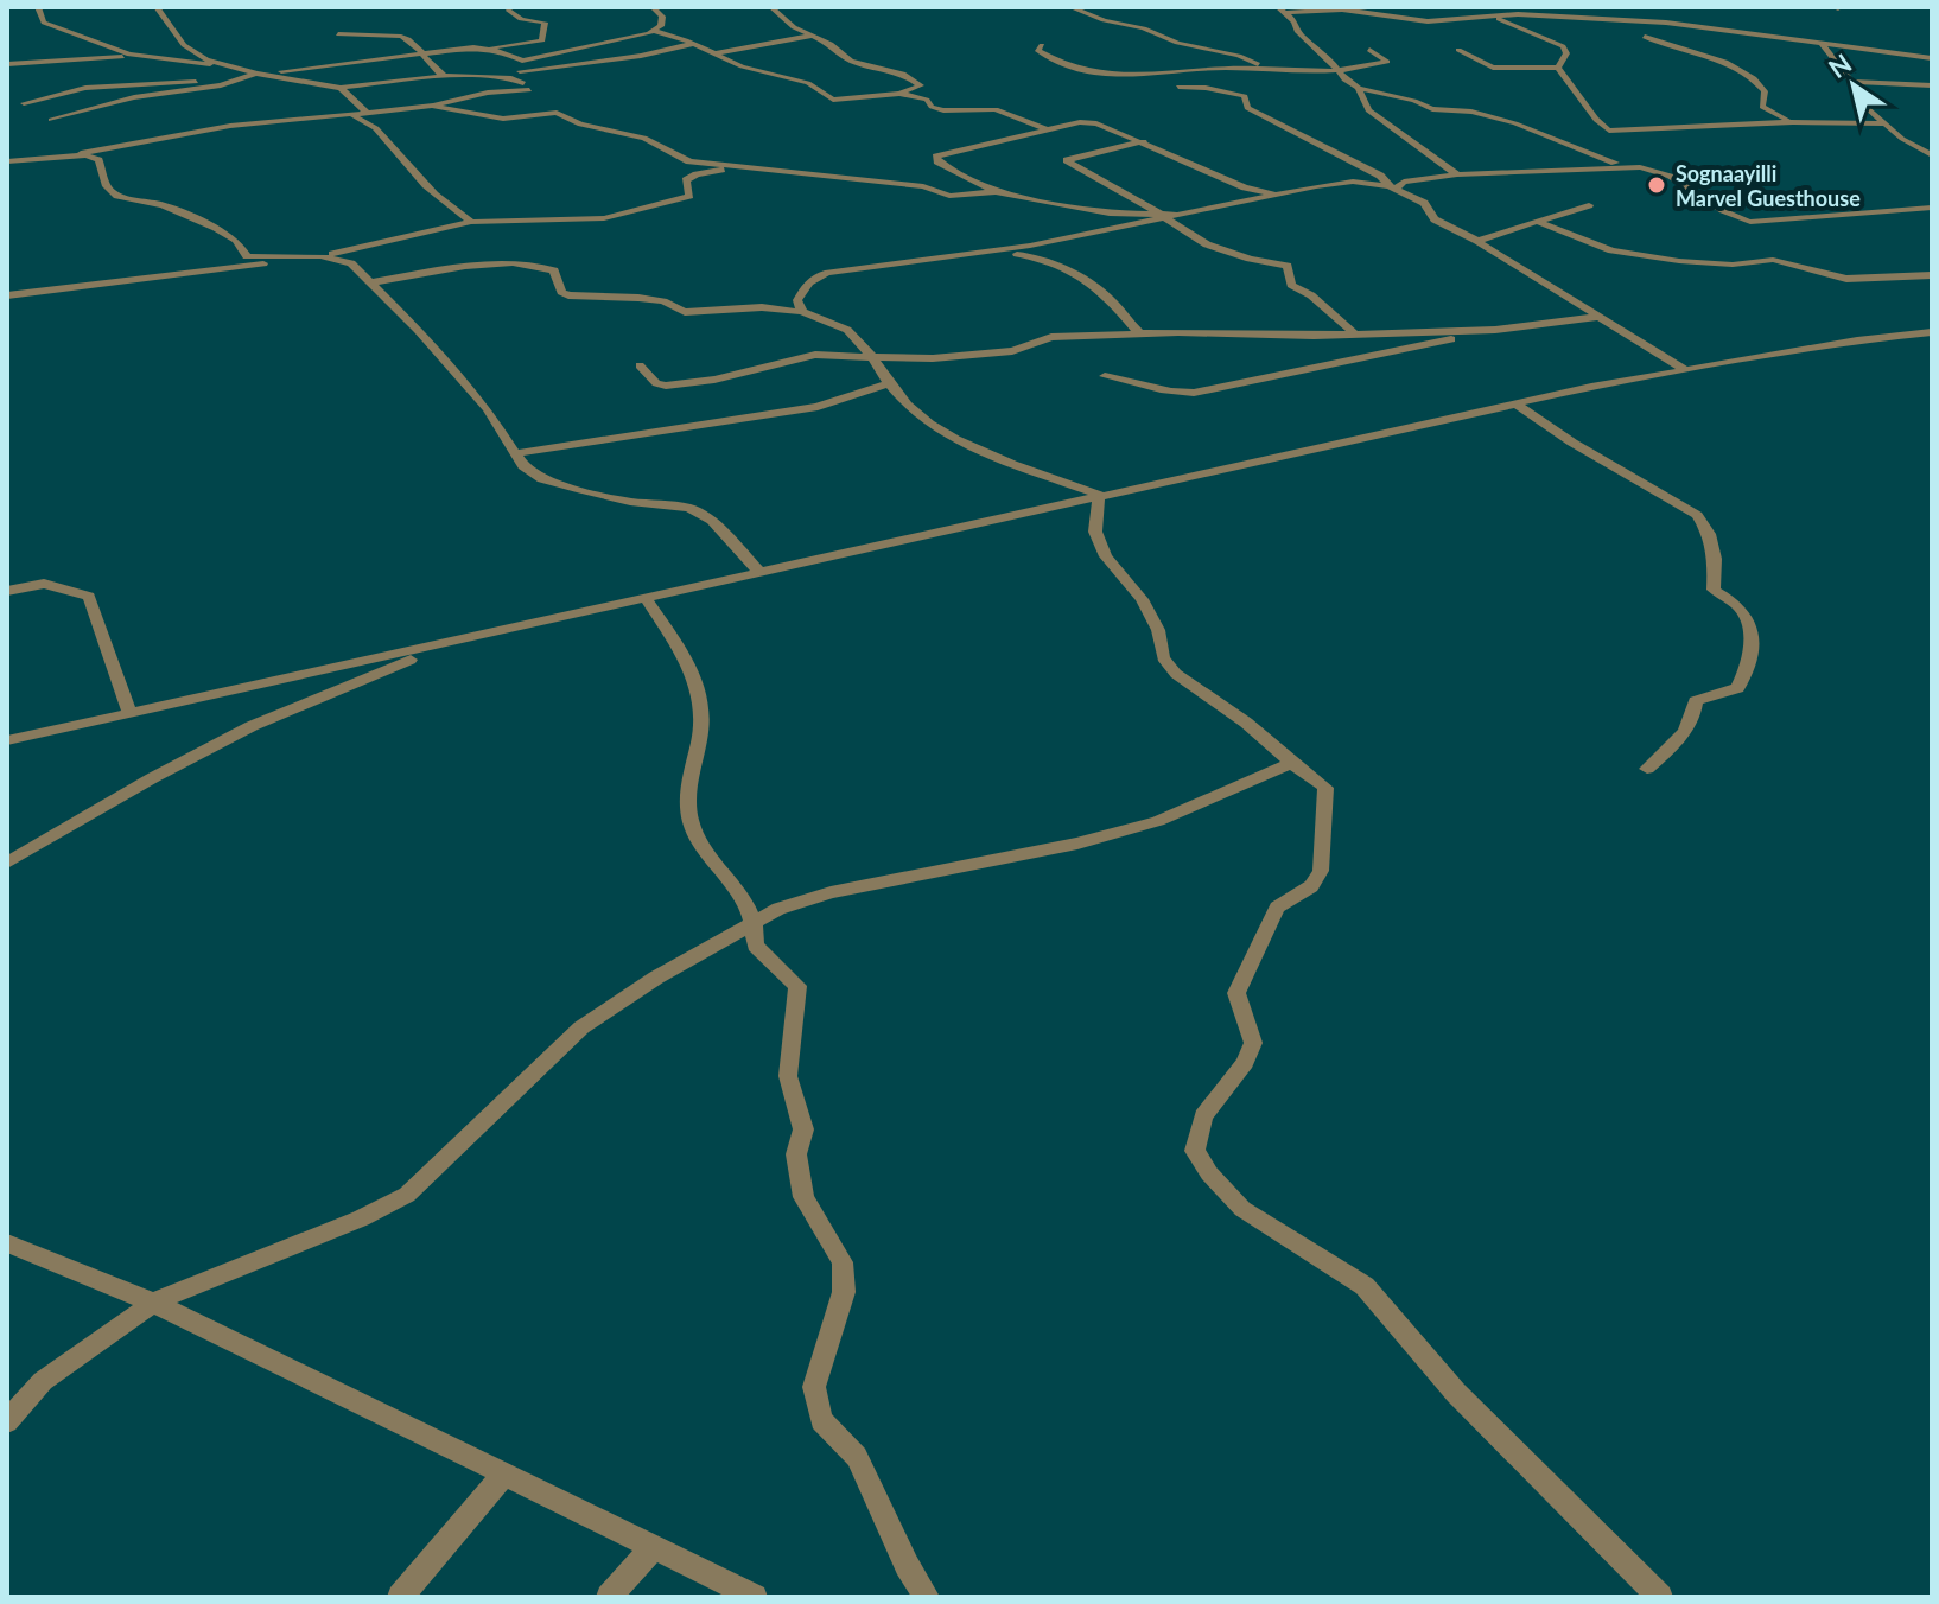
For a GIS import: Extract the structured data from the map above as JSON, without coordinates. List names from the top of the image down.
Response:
{
  "places": ["Sognaayilli Marvel Guesthouse"],
  "north": "top left"
}
